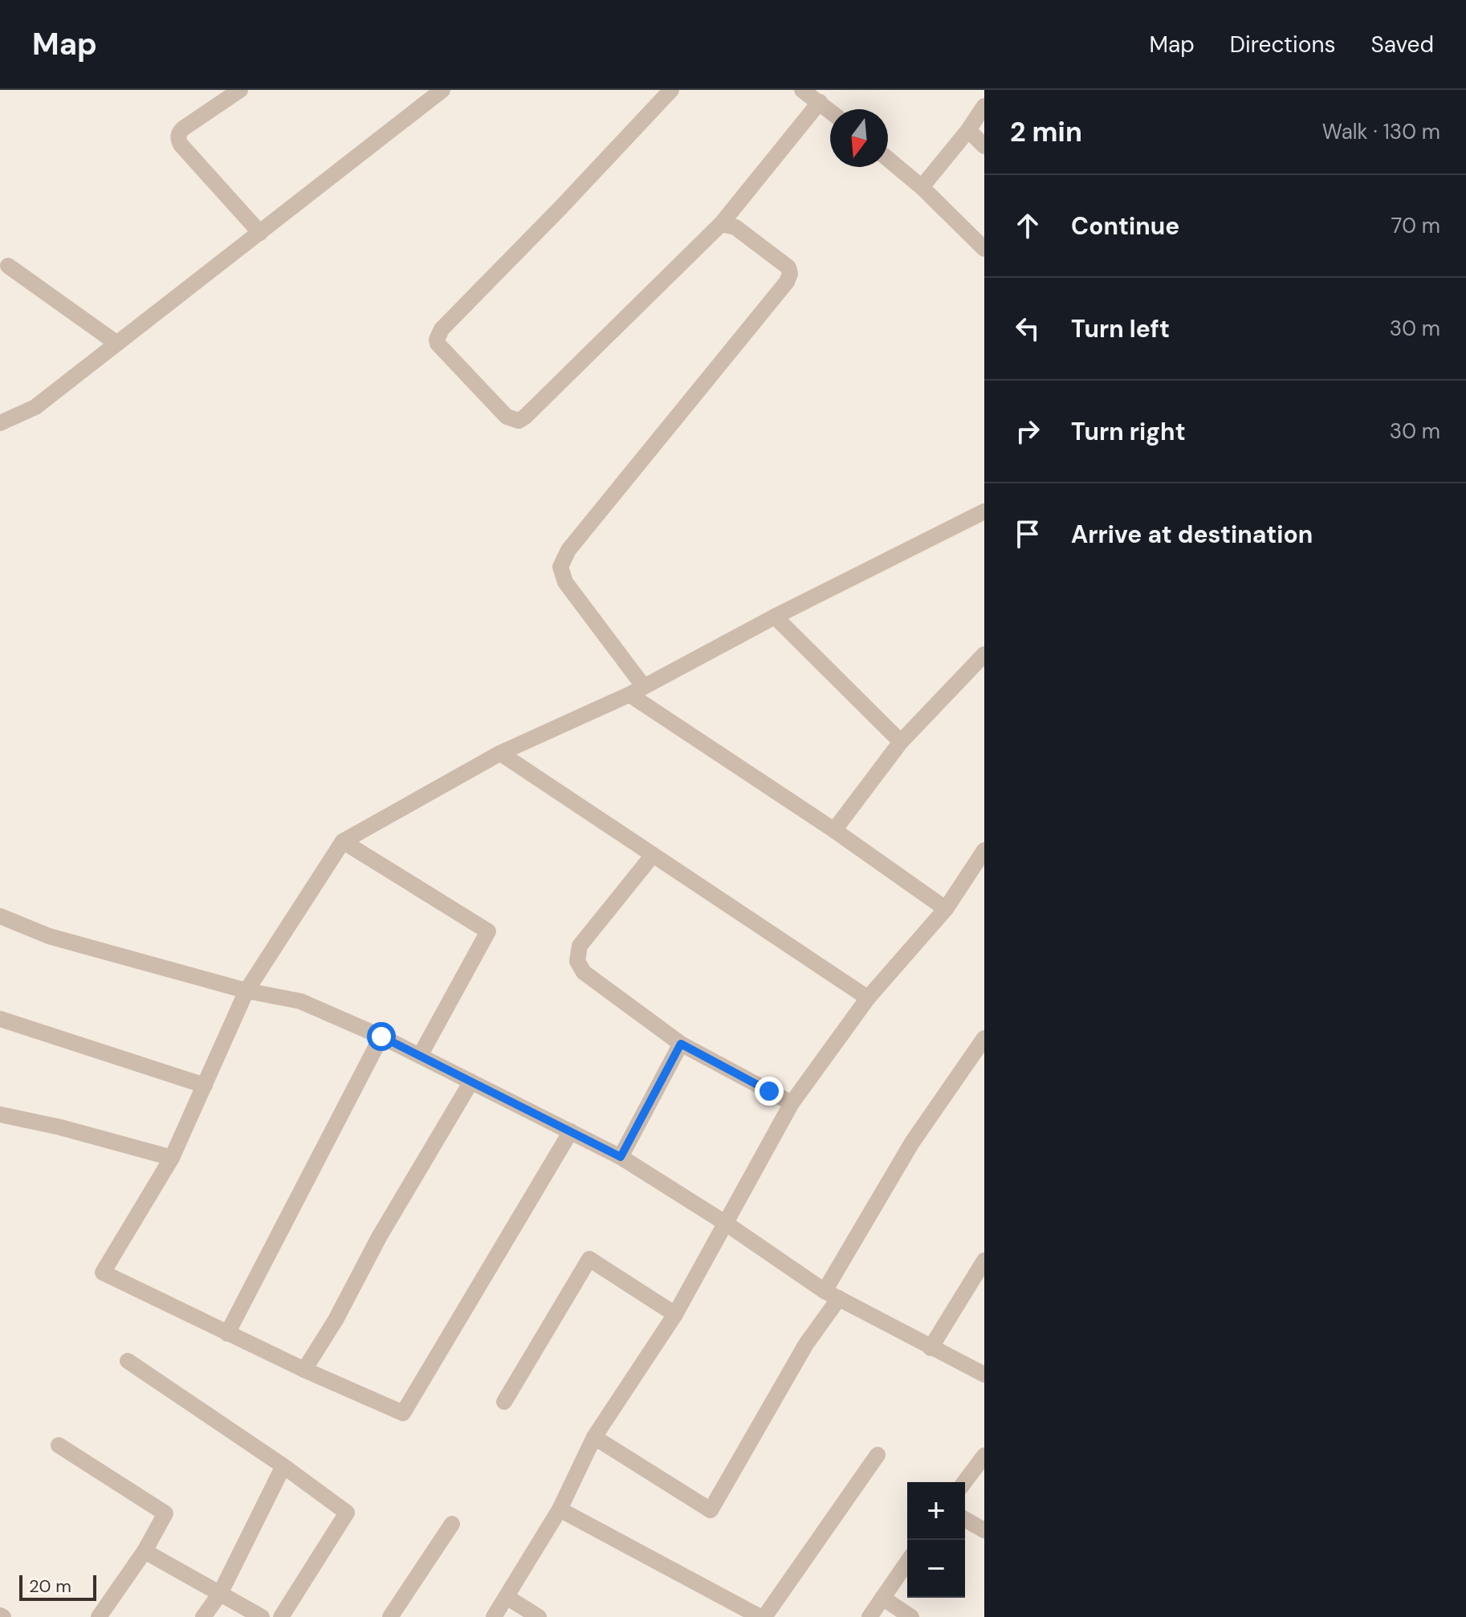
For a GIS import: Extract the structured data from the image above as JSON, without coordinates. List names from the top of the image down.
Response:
{
  "scale_bar": "20 m",
  "north": "bottom",
  "page": {
    "header": "Map",
    "nav": ["Map", "Directions", "Saved"],
    "heading": ["2 min", "Walk · 130 m"],
    "list": [
      ["Continue", "70 m"],
      ["Turn left", "30 m"],
      ["Turn right", "30 m"],
      "Arrive at destination"
    ],
    "map_buttons": ["+", "−"],
    "scale": "20 m"
  }
}
